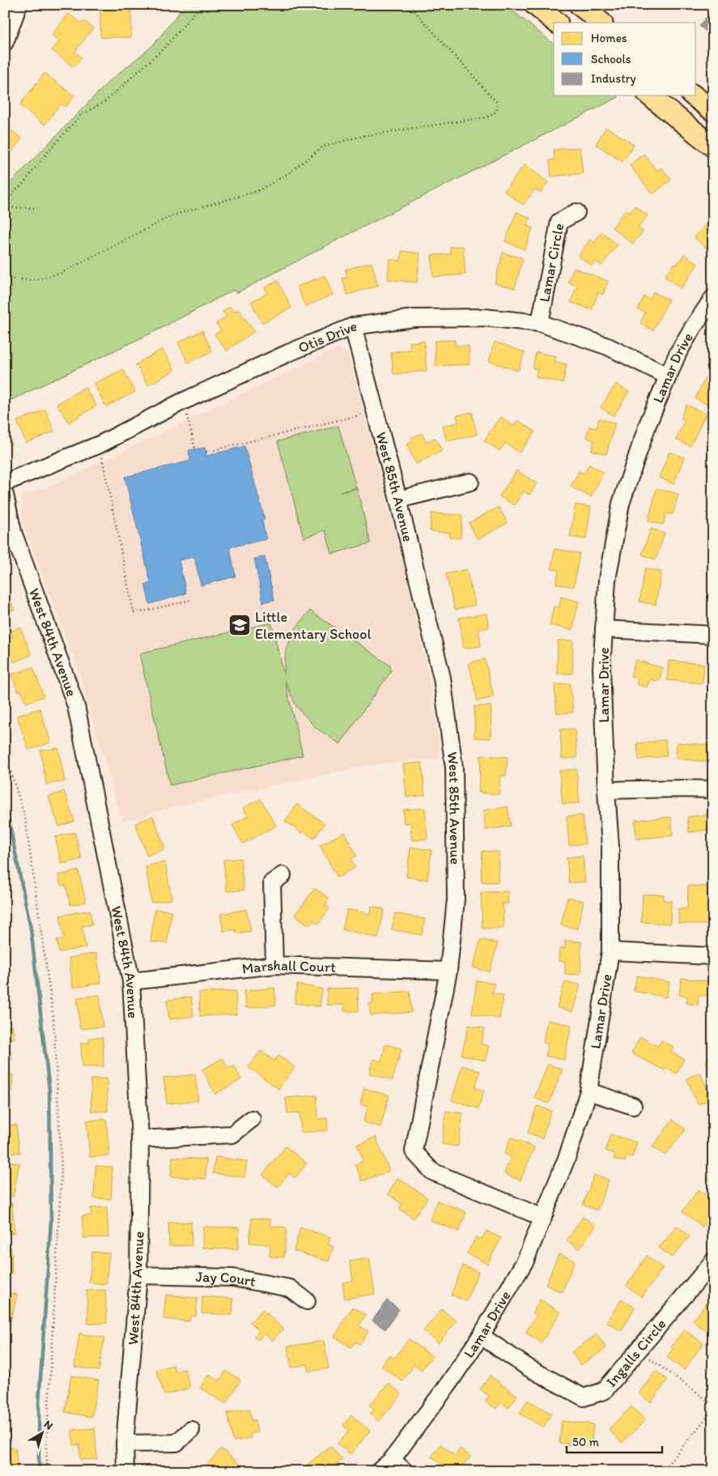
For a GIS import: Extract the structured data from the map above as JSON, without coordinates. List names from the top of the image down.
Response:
{
  "streets": {
    "street": [
      "Lamar Circle",
      "Otis Drive",
      "Lamar Drive",
      "West 85th Avenue",
      "West 84th Avenue",
      "Marshall Court",
      "Jay Court",
      "Ingalls Circle"
    ]
  },
  "crossings": [
    ["Lamar Circle", "Otis Drive"],
    ["Otis Drive", "Lamar Drive"],
    ["Otis Drive", "West 85th Avenue"],
    ["Lamar Drive", "West 85th Avenue"],
    ["Lamar Drive", "Ingalls Circle"],
    ["West 85th Avenue", "Marshall Court"],
    ["West 84th Avenue", "Marshall Court"],
    ["West 84th Avenue", "Jay Court"]
  ],
  "places": {
    "school or university": ["Little Elementary School"]
  },
  "legend": ["Homes", "Schools", "Industry"],
  "scale_bar": "50 m",
  "north": "top right"
}
